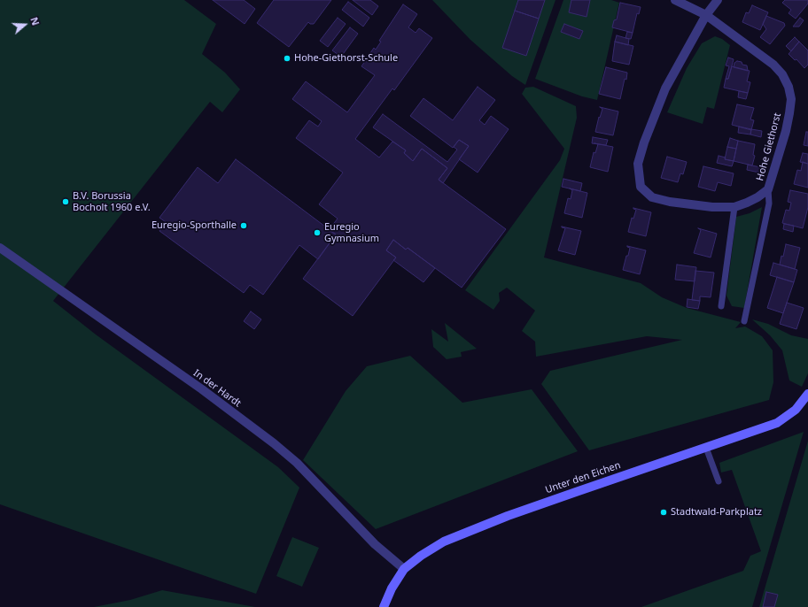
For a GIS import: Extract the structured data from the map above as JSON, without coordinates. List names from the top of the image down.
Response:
{
  "streets": {
    "street": ["Hohe Giethorst", "In der Hardt", "Unter den Eichen"]
  },
  "crossings": [
    ["In der Hardt", "Unter den Eichen"]
  ],
  "places": [
    "Hohe-Giethorst-Schule",
    "B.V. Borussia Bocholt 1960 e.V.",
    "Euregio-Sporthalle",
    "Euregio Gymnasium",
    "Stadtwald-Parkplatz"
  ],
  "north": "right"
}
